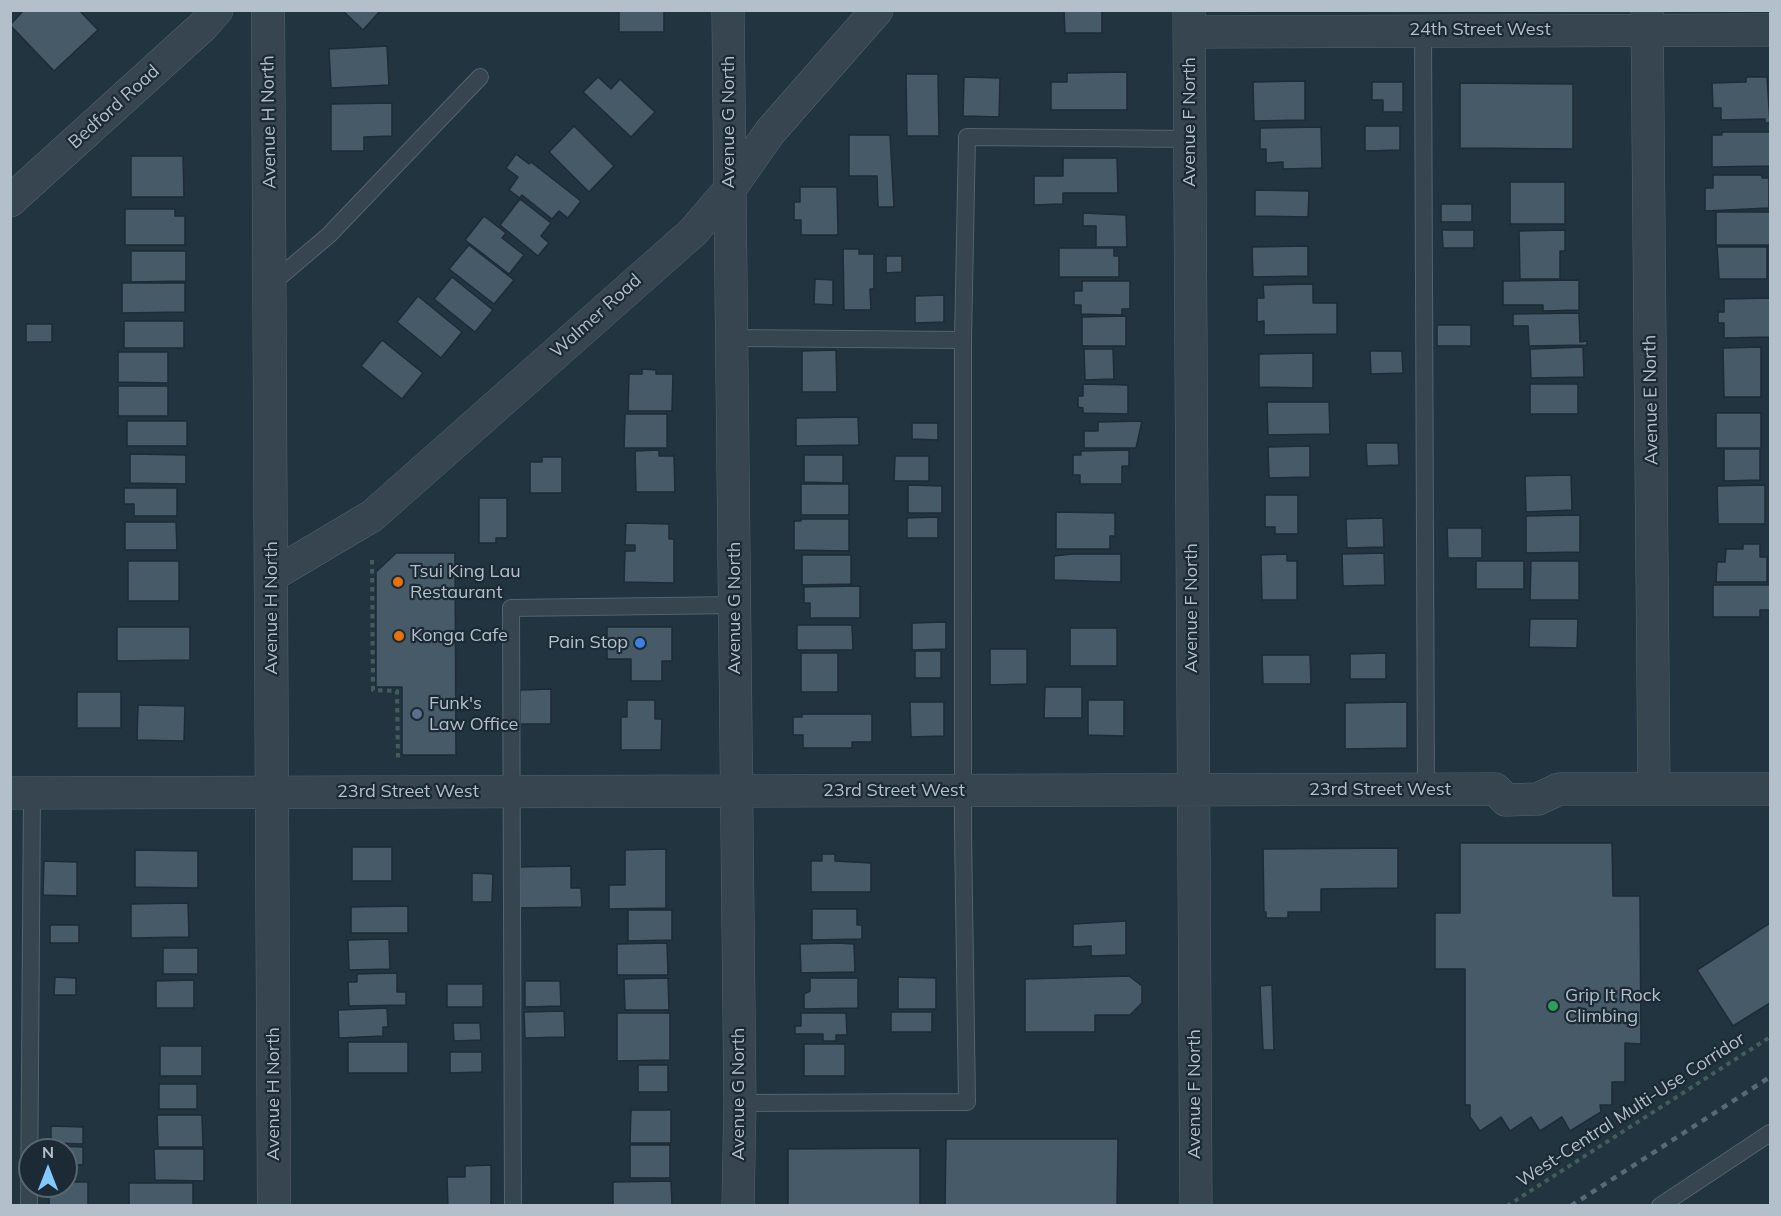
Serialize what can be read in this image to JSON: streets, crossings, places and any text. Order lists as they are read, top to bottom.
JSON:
{
  "streets": {
    "street": [
      "24th Street West",
      "Bedford Road",
      "Avenue H North",
      "Avenue G North",
      "Avenue F North",
      "Walmer Road",
      "Avenue E North",
      "23rd Street West"
    ],
    "path": ["West-Central Multi-Use Corridor"]
  },
  "crossings": [
    ["24th Street West", "Avenue F North"],
    ["24th Street West", "Avenue E North"],
    ["Avenue H North", "Walmer Road"],
    ["Avenue H North", "23rd Street West"],
    ["Avenue G North", "Walmer Road"],
    ["Avenue G North", "23rd Street West"],
    ["Avenue F North", "23rd Street West"],
    ["Avenue E North", "23rd Street West"]
  ],
  "places": [
    "Tsui King Lau Restaurant",
    "Konga Cafe",
    "Pain Stop",
    "Funk's Law Office",
    "Grip It Rock Climbing"
  ],
  "north": "top"
}
